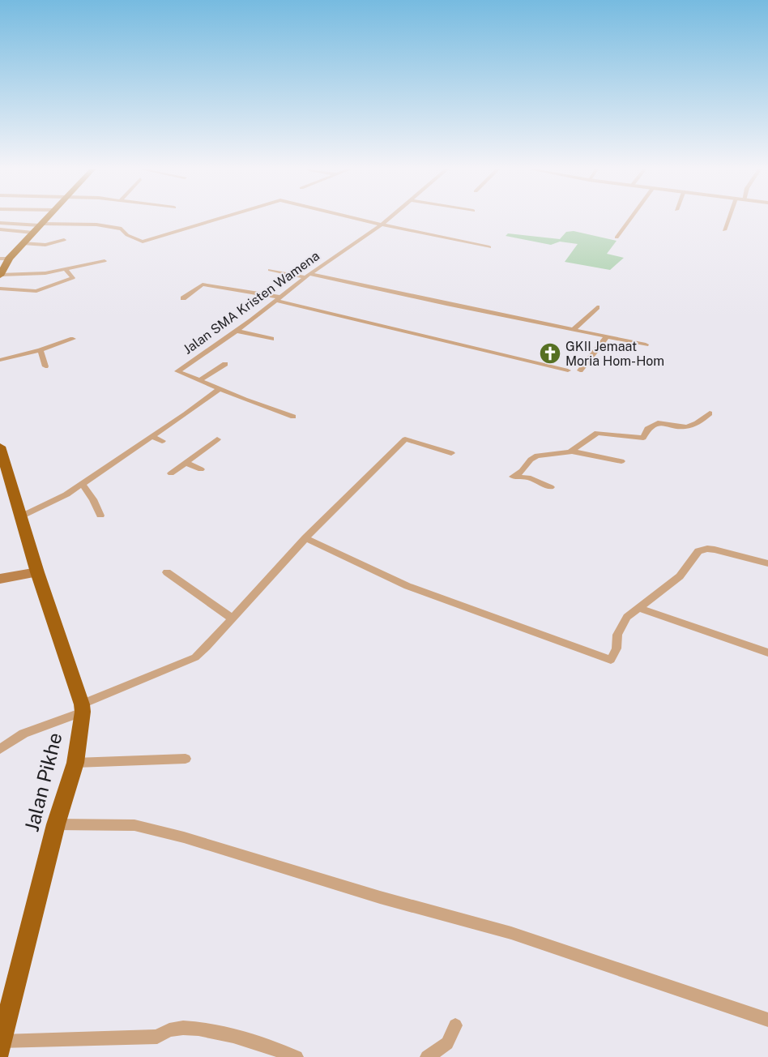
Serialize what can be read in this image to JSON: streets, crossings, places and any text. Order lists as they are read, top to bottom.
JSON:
{
  "streets": {
    "highway": ["Jalan Pikhe"],
    "street": ["Jalan SMA Kristen Wamena"]
  },
  "places": {
    "church": ["GKII Jemaat Moria Hom-Hom"]
  }
}
